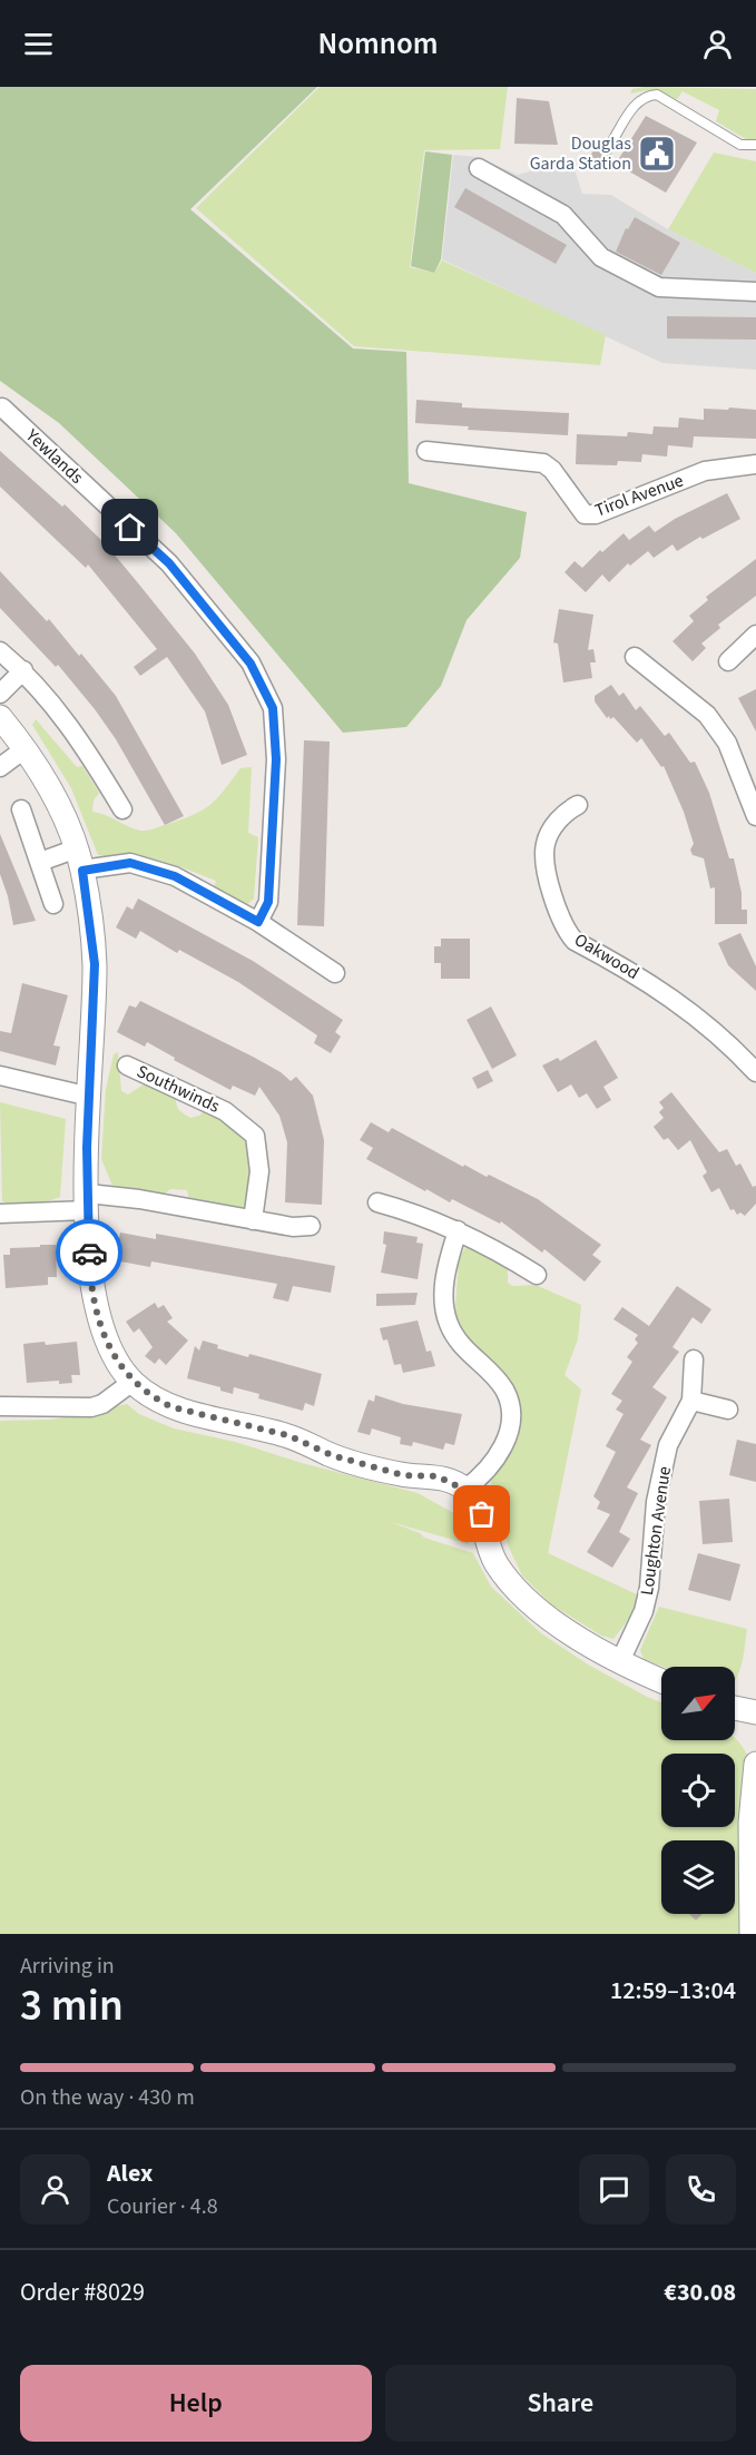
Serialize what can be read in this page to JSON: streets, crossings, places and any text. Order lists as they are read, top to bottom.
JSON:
{
  "streets": {
    "street": [
      "Yewlands",
      "Tirol Avenue",
      "Oakwood",
      "Southwinds",
      "Loughton Avenue"
    ]
  },
  "places": {
    "public building": ["Douglas Garda Station"]
  },
  "north": "top right",
  "page": {
    "header": "Nomnom",
    "heading": ["3 min", "Arriving in", "12:59–13:04"],
    "panel": [
      "Alex",
      "Courier · 4.8",
      "Order #8029",
      "€30.08"
    ],
    "bar": "On the way · 430 m",
    "buttons": ["Help", "Share"]
  }
}
